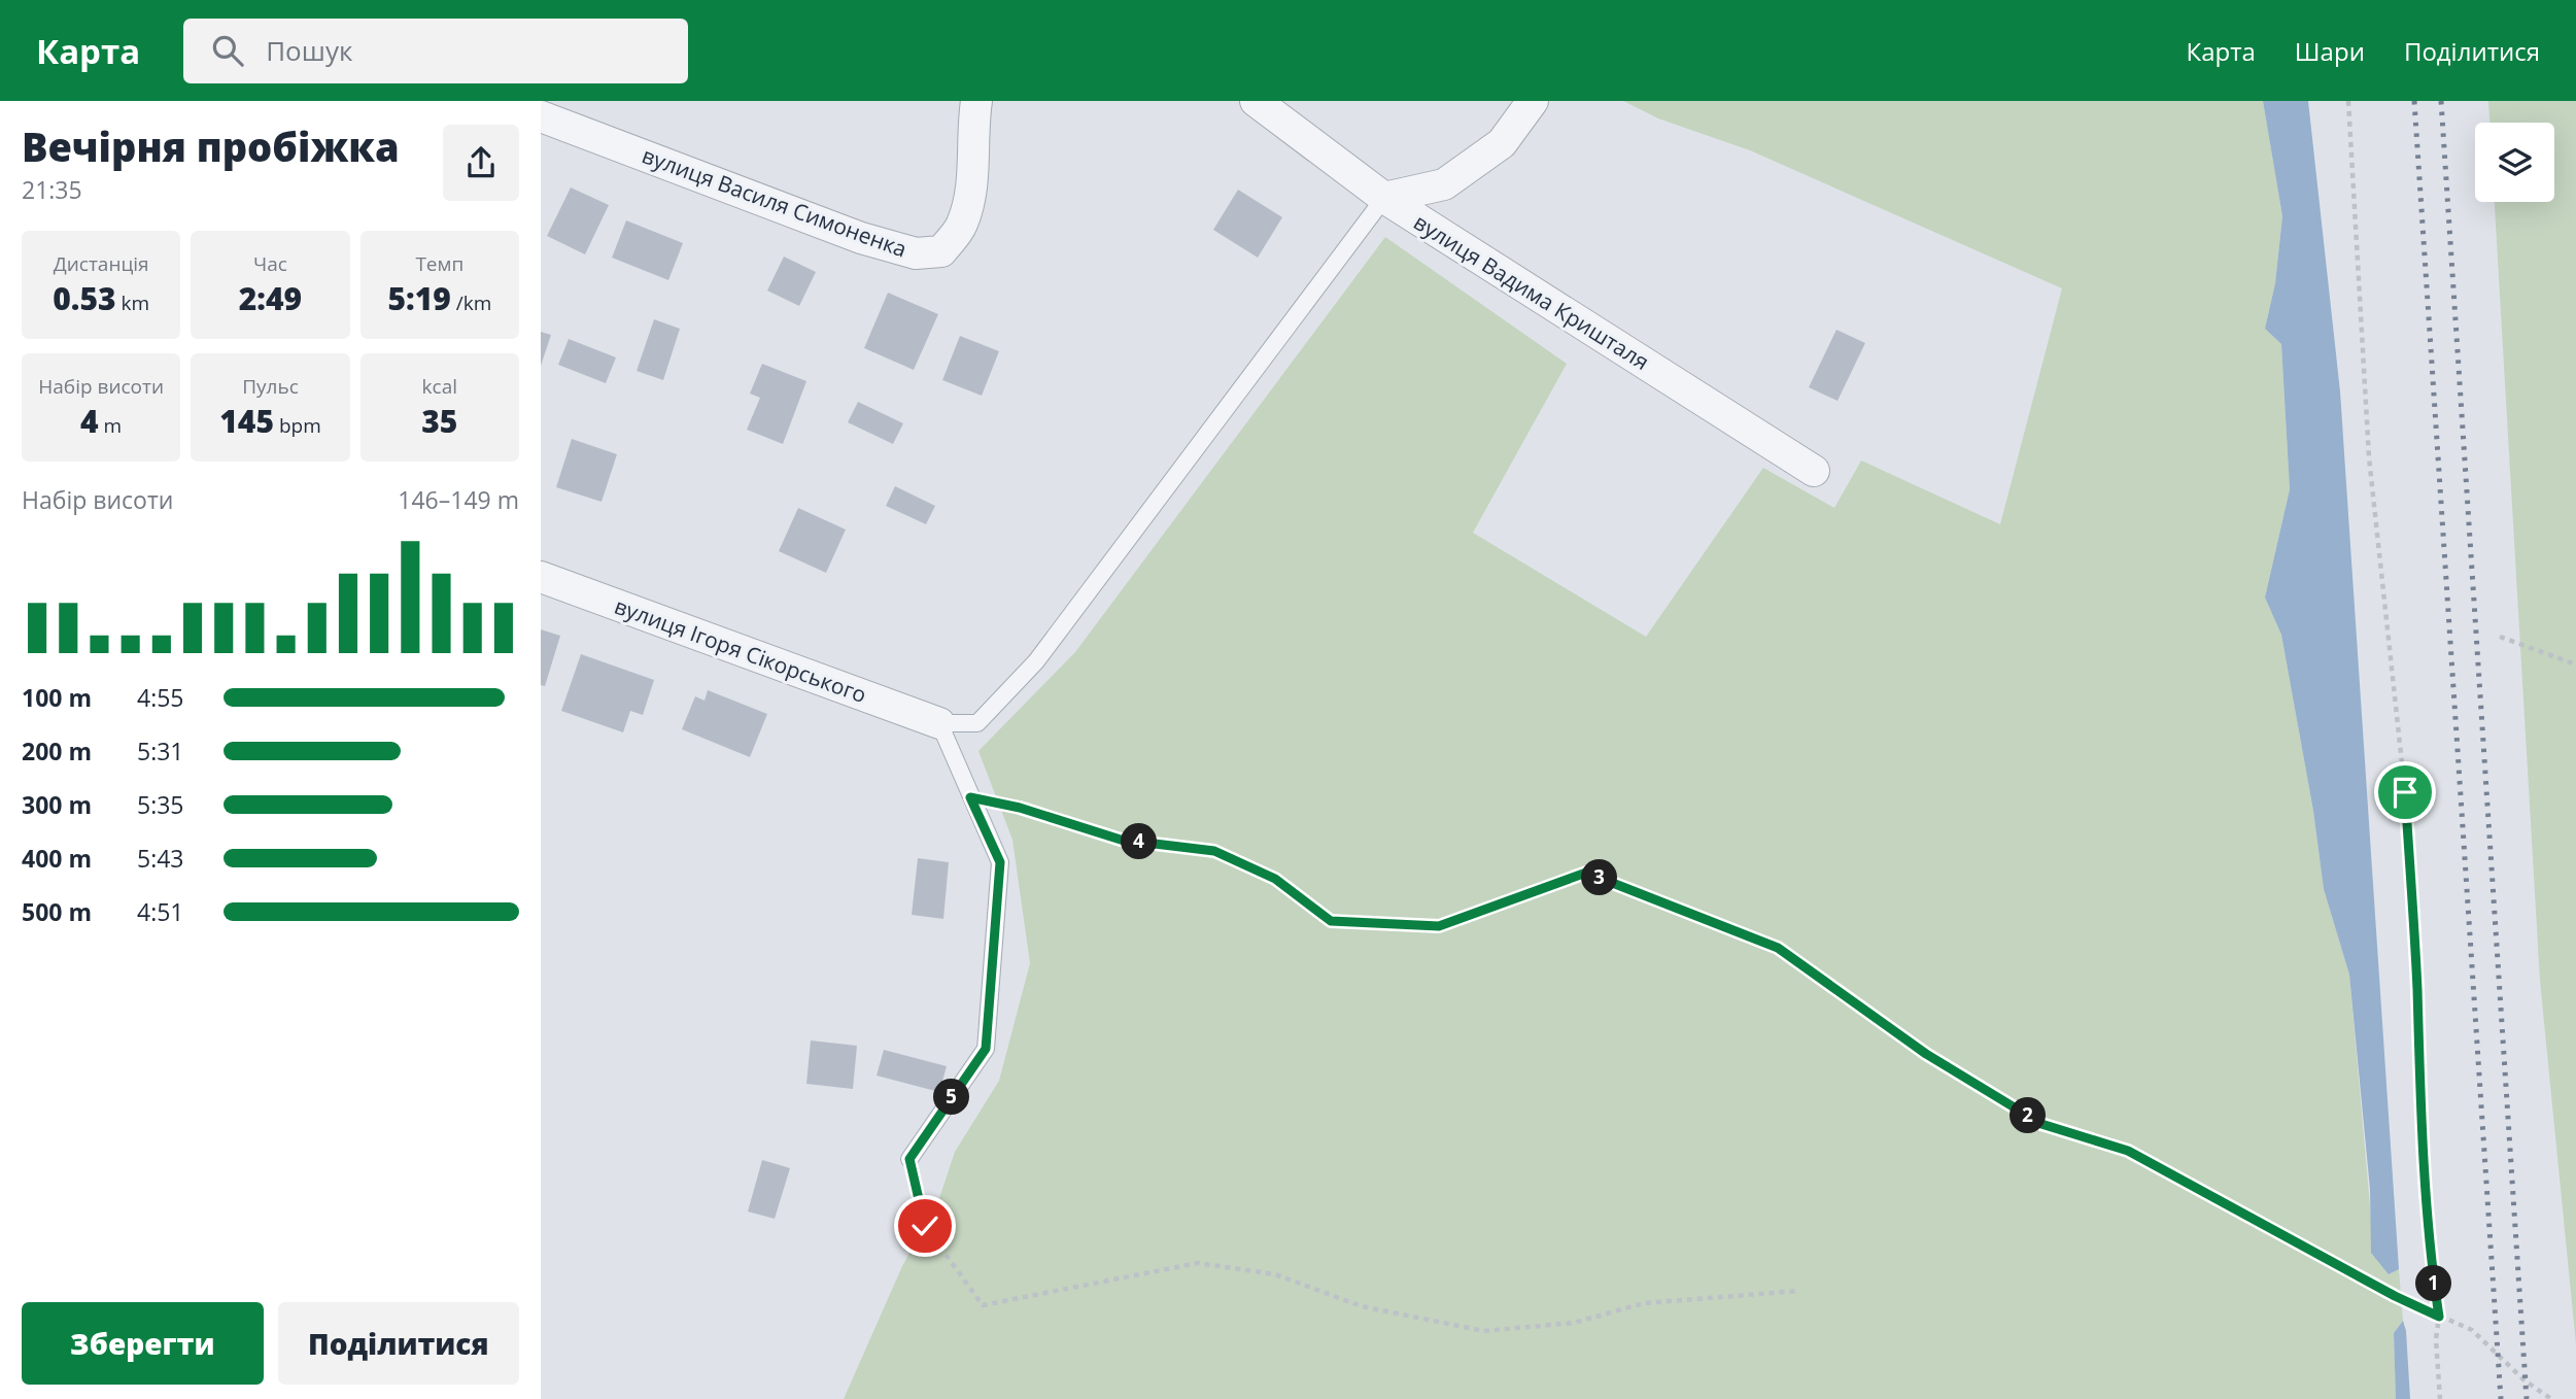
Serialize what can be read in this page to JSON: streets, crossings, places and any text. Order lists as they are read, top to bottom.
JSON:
{
  "streets": {
    "street": ["вулиця Василя Симоненка", "вулиця Вадима Кришталя", "вулиця Ігоря Сікорського"]
  },
  "page": {
    "header": "Карта",
    "search": "Пошук",
    "nav": ["Карта", "Шари", "Поділитися"],
    "heading": ["Вечірня пробіжка", "21:35"],
    "stats": [
      ["Дистанція", "0.53 km"],
      ["Час", "2:49"],
      ["Темп", "5:19 /km"],
      ["Набір висоти", "4 m"],
      ["Пульс", "145 bpm"],
      ["kcal", "35"]
    ],
    "chart": ["Набір висоти", "146–149 m"],
    "list": [
      {
        "name": "100 m",
        "note": "4:55"
      },
      {
        "name": "200 m",
        "note": "5:31"
      },
      {
        "name": "300 m",
        "note": "5:35"
      },
      {
        "name": "400 m",
        "note": "5:43"
      },
      {
        "name": "500 m",
        "note": "4:51"
      }
    ],
    "pins": [
      "4",
      "3",
      "5",
      "2",
      "1"
    ],
    "buttons": ["Зберегти", "Поділитися"]
  }
}
